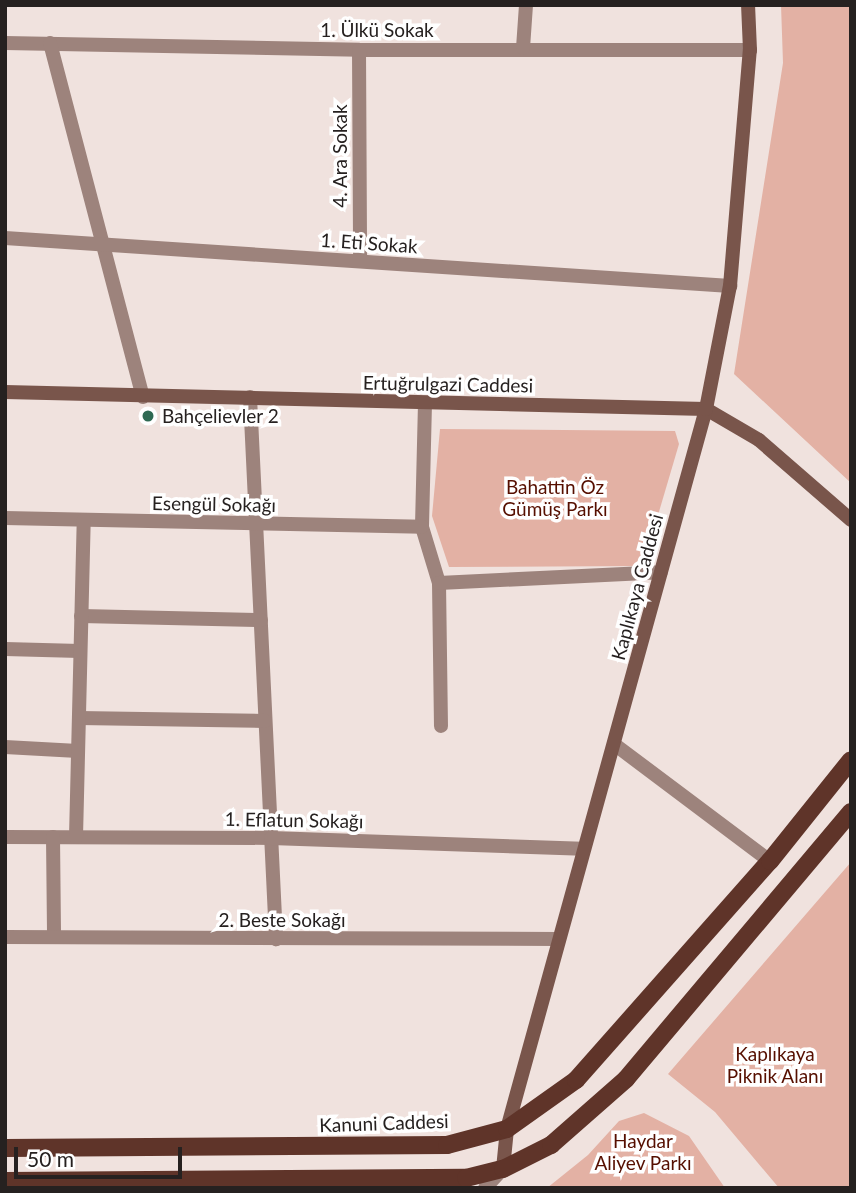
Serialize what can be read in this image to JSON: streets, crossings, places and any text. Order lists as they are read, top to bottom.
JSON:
{
  "streets": {
    "main road": ["Ertuğrulgazi Caddesi", "Kaplıkaya Caddesi", "Kanuni Caddesi"],
    "street": [
      "1. Ülkü Sokak",
      "4. Ara Sokak",
      "1. Eti Sokak",
      "Esengül Sokağı",
      "1. Eflatun Sokağı",
      "2. Beste Sokağı"
    ]
  },
  "crossings": [
    ["1. Ülkü Sokak", "4. Ara Sokak"],
    ["1. Ülkü Sokak", "Kaplıkaya Caddesi"],
    ["4. Ara Sokak", "1. Eti Sokak"],
    ["1. Eti Sokak", "Kaplıkaya Caddesi"],
    ["Ertuğrulgazi Caddesi", "Kaplıkaya Caddesi"],
    ["Kaplıkaya Caddesi", "1. Eflatun Sokağı"],
    ["Kaplıkaya Caddesi", "2. Beste Sokağı"],
    ["Kaplıkaya Caddesi", "Kanuni Caddesi"]
  ],
  "parks": ["Bahattin Öz Gümüş Parkı", "Kaplıkaya Piknik Alanı", "Haydar Aliyev Parkı"],
  "places": ["Bahçelievler 2"],
  "scale_bar": "50 m"
}
